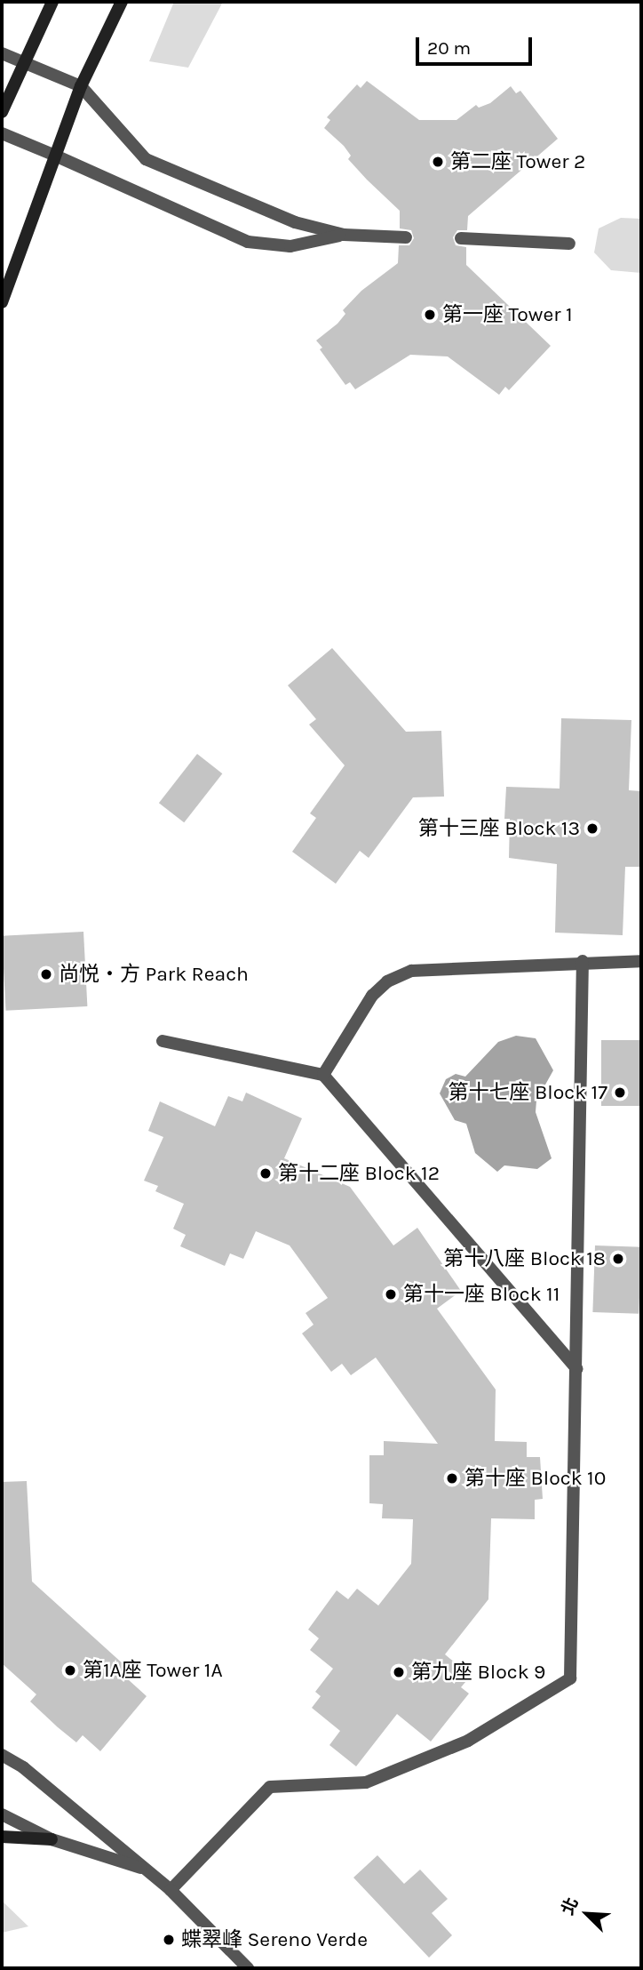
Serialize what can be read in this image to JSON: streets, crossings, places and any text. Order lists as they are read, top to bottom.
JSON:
{
  "places": [
    "第二座 Tower 2",
    "第一座 Tower 1",
    "第十三座 Block 13",
    "尚悦‧方 Park Reach",
    "第十七座 Block 17",
    "第十二座 Block 12",
    "第十八座 Block 18",
    "第十一座 Block 11",
    "第十座 Block 10",
    "第1A座 Tower 1A",
    "第九座 Block 9",
    "蝶翠峰 Sereno Verde"
  ],
  "scale_bar": "20 m",
  "north": "top left"
}
